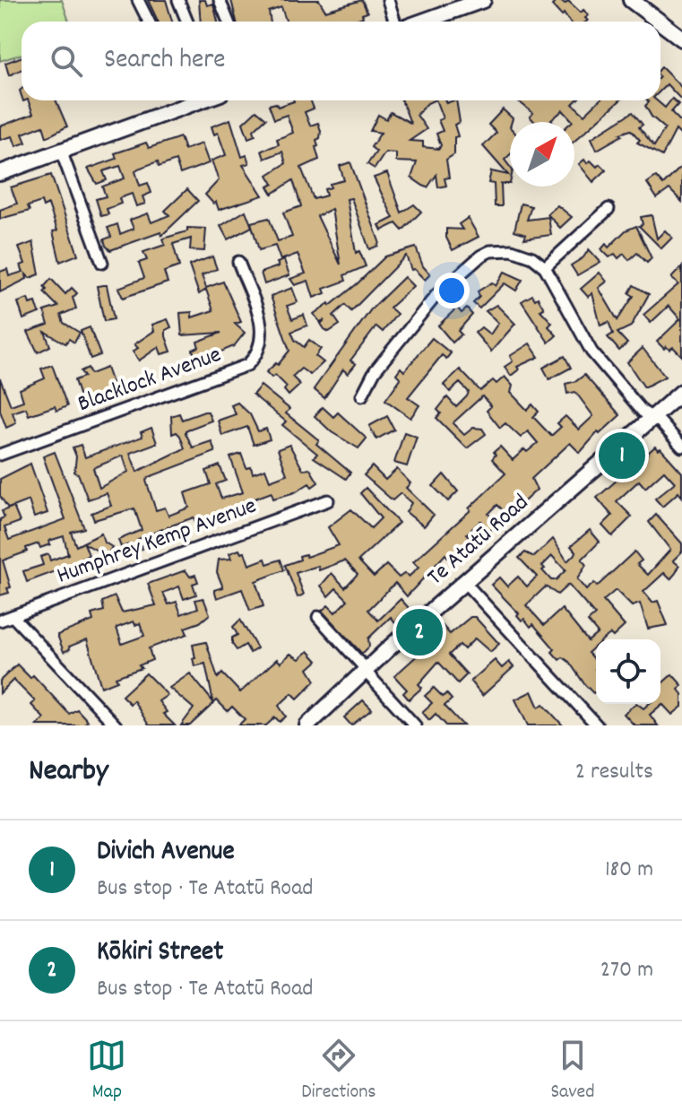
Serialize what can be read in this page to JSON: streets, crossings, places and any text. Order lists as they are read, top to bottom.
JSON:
{
  "streets": {
    "main road": ["Te Atatū Road"],
    "street": ["Blacklock Avenue", "Humphrey Kemp Avenue"]
  },
  "north": "top right",
  "page": {
    "search": "Search here",
    "pins": ["1", "2"],
    "heading": ["Nearby", "2 results"],
    "list": [
      {
        "mark": "1",
        "name": "Divich Avenue",
        "note": "Bus stop · Te Atatū Road",
        "value": "180 m"
      },
      {
        "mark": "2",
        "name": "Kōkiri Street",
        "note": "Bus stop · Te Atatū Road",
        "value": "270 m"
      }
    ],
    "nav": ["Map", "Directions", "Saved"]
  }
}
